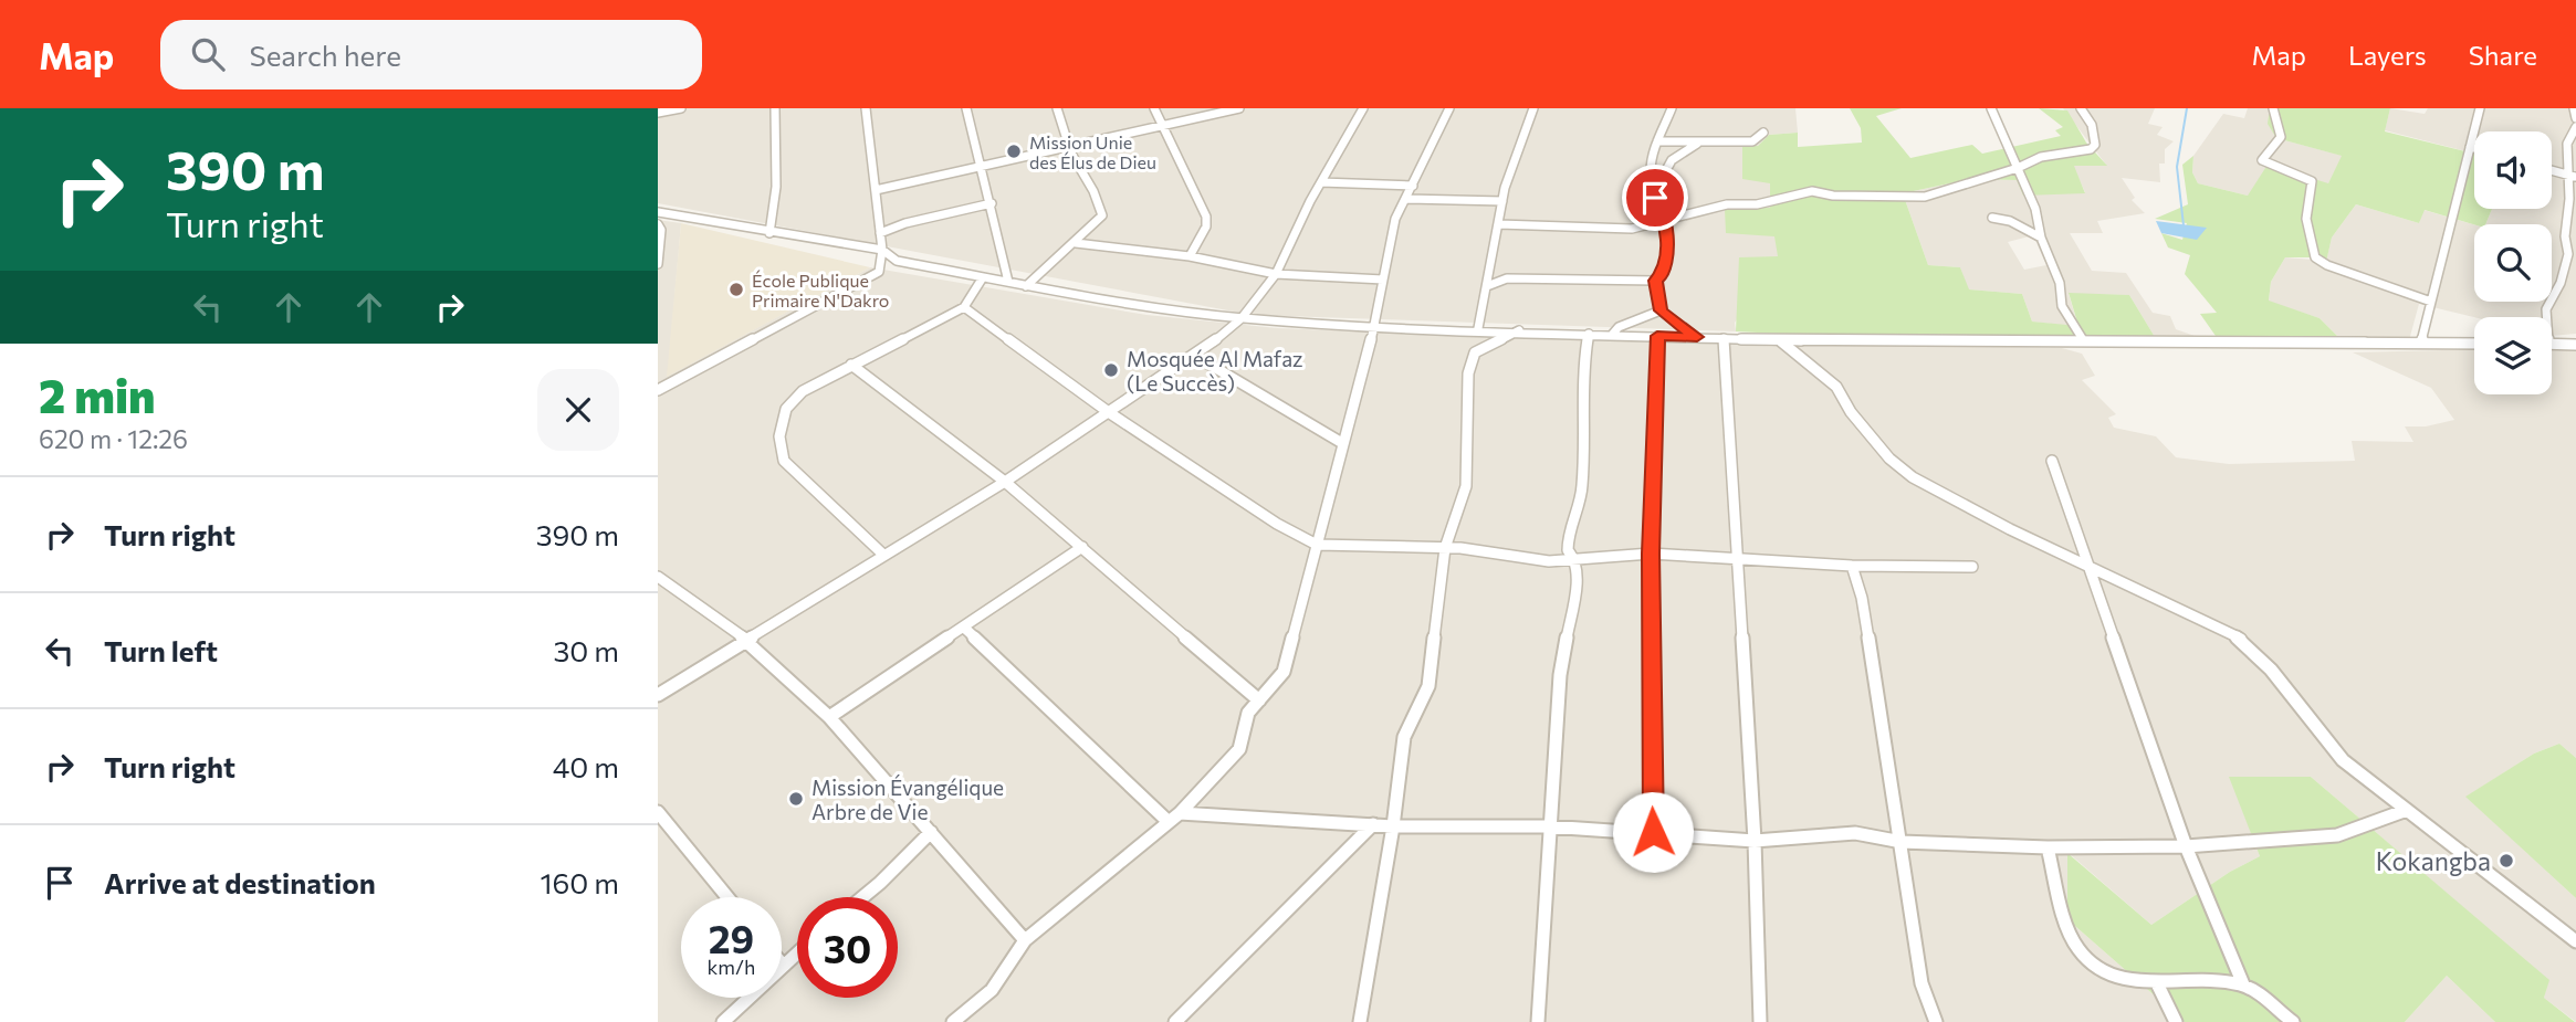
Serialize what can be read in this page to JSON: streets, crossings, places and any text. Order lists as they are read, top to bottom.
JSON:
{
  "places": [
    "Mission Unie des Élus de Dieu",
    "École Publique Primaire N'Dakro",
    "Mosquée Al Mafaz (Le Succès)",
    "Mission Évangélique Arbre de Vie",
    "Kokangba"
  ],
  "page": {
    "header": "Map",
    "search": "Search here",
    "nav": ["Map", "Layers", "Share"],
    "turn": ["390 m", "Turn right"],
    "heading": ["2 min", "620 m · 12:26"],
    "list": [
      {
        "name": "Turn right",
        "value": "390 m"
      },
      {
        "name": "Turn left",
        "value": "30 m"
      },
      {
        "name": "Turn right",
        "value": "40 m"
      },
      {
        "name": "Arrive at destination",
        "value": "160 m"
      }
    ],
    "speed": "29 km/h",
    "limit": "30"
  }
}
